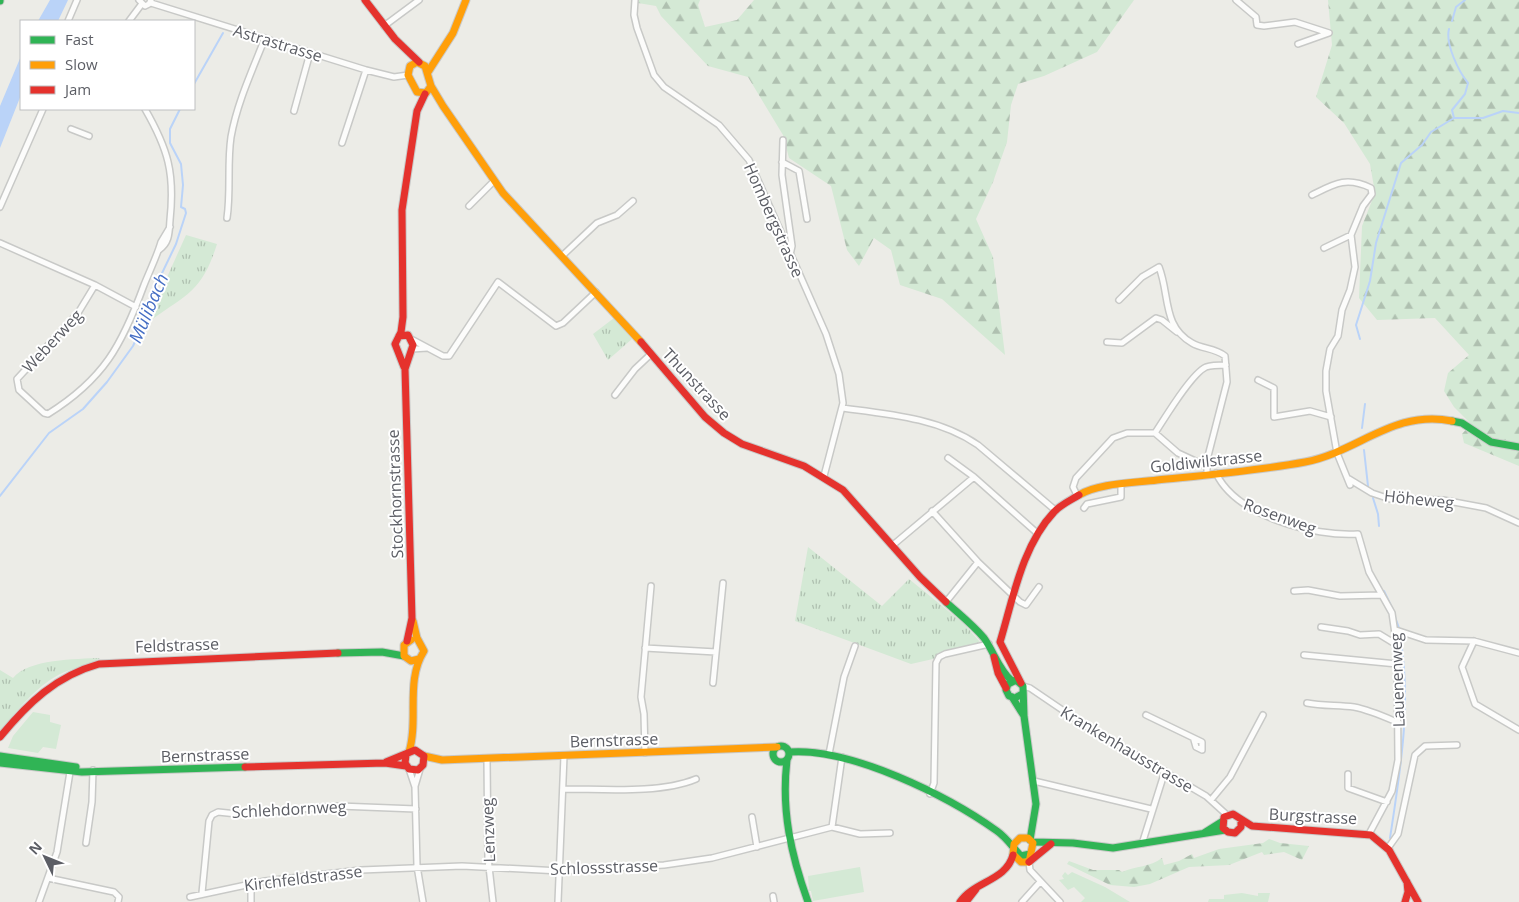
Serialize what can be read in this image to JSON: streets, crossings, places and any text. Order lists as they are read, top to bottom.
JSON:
{
  "streets": {
    "main road": [
      "Thunstrasse",
      "Goldiwilstrasse",
      "Stockhornstrasse",
      "Feldstrasse",
      "Bernstrasse",
      "Burgstrasse"
    ],
    "street": [
      "Astrastrasse",
      "Hombergstrasse",
      "Weberweg",
      "Höheweg",
      "Rosenweg",
      "Lauenenweg",
      "Krankenhausstrasse",
      "Schlehdornweg",
      "Lenzweg",
      "Schlossstrasse",
      "Kirchfeldstrasse"
    ]
  },
  "crossings": [
    ["Hombergstrasse", "Thunstrasse"],
    ["Thunstrasse", "Goldiwilstrasse"],
    ["Goldiwilstrasse", "Höheweg"],
    ["Goldiwilstrasse", "Rosenweg"],
    ["Goldiwilstrasse", "Krankenhausstrasse"],
    ["Stockhornstrasse", "Feldstrasse"],
    ["Rosenweg", "Lauenenweg"],
    ["Lauenenweg", "Burgstrasse"],
    ["Bernstrasse", "Lenzweg"],
    ["Krankenhausstrasse", "Burgstrasse"],
    ["Schlehdornweg", "Kirchfeldstrasse"],
    ["Lenzweg", "Schlossstrasse"],
    ["Schlossstrasse", "Kirchfeldstrasse"]
  ],
  "water": ["Mülibach"],
  "legend": ["Fast", "Slow", "Jam"],
  "north": "top left"
}
